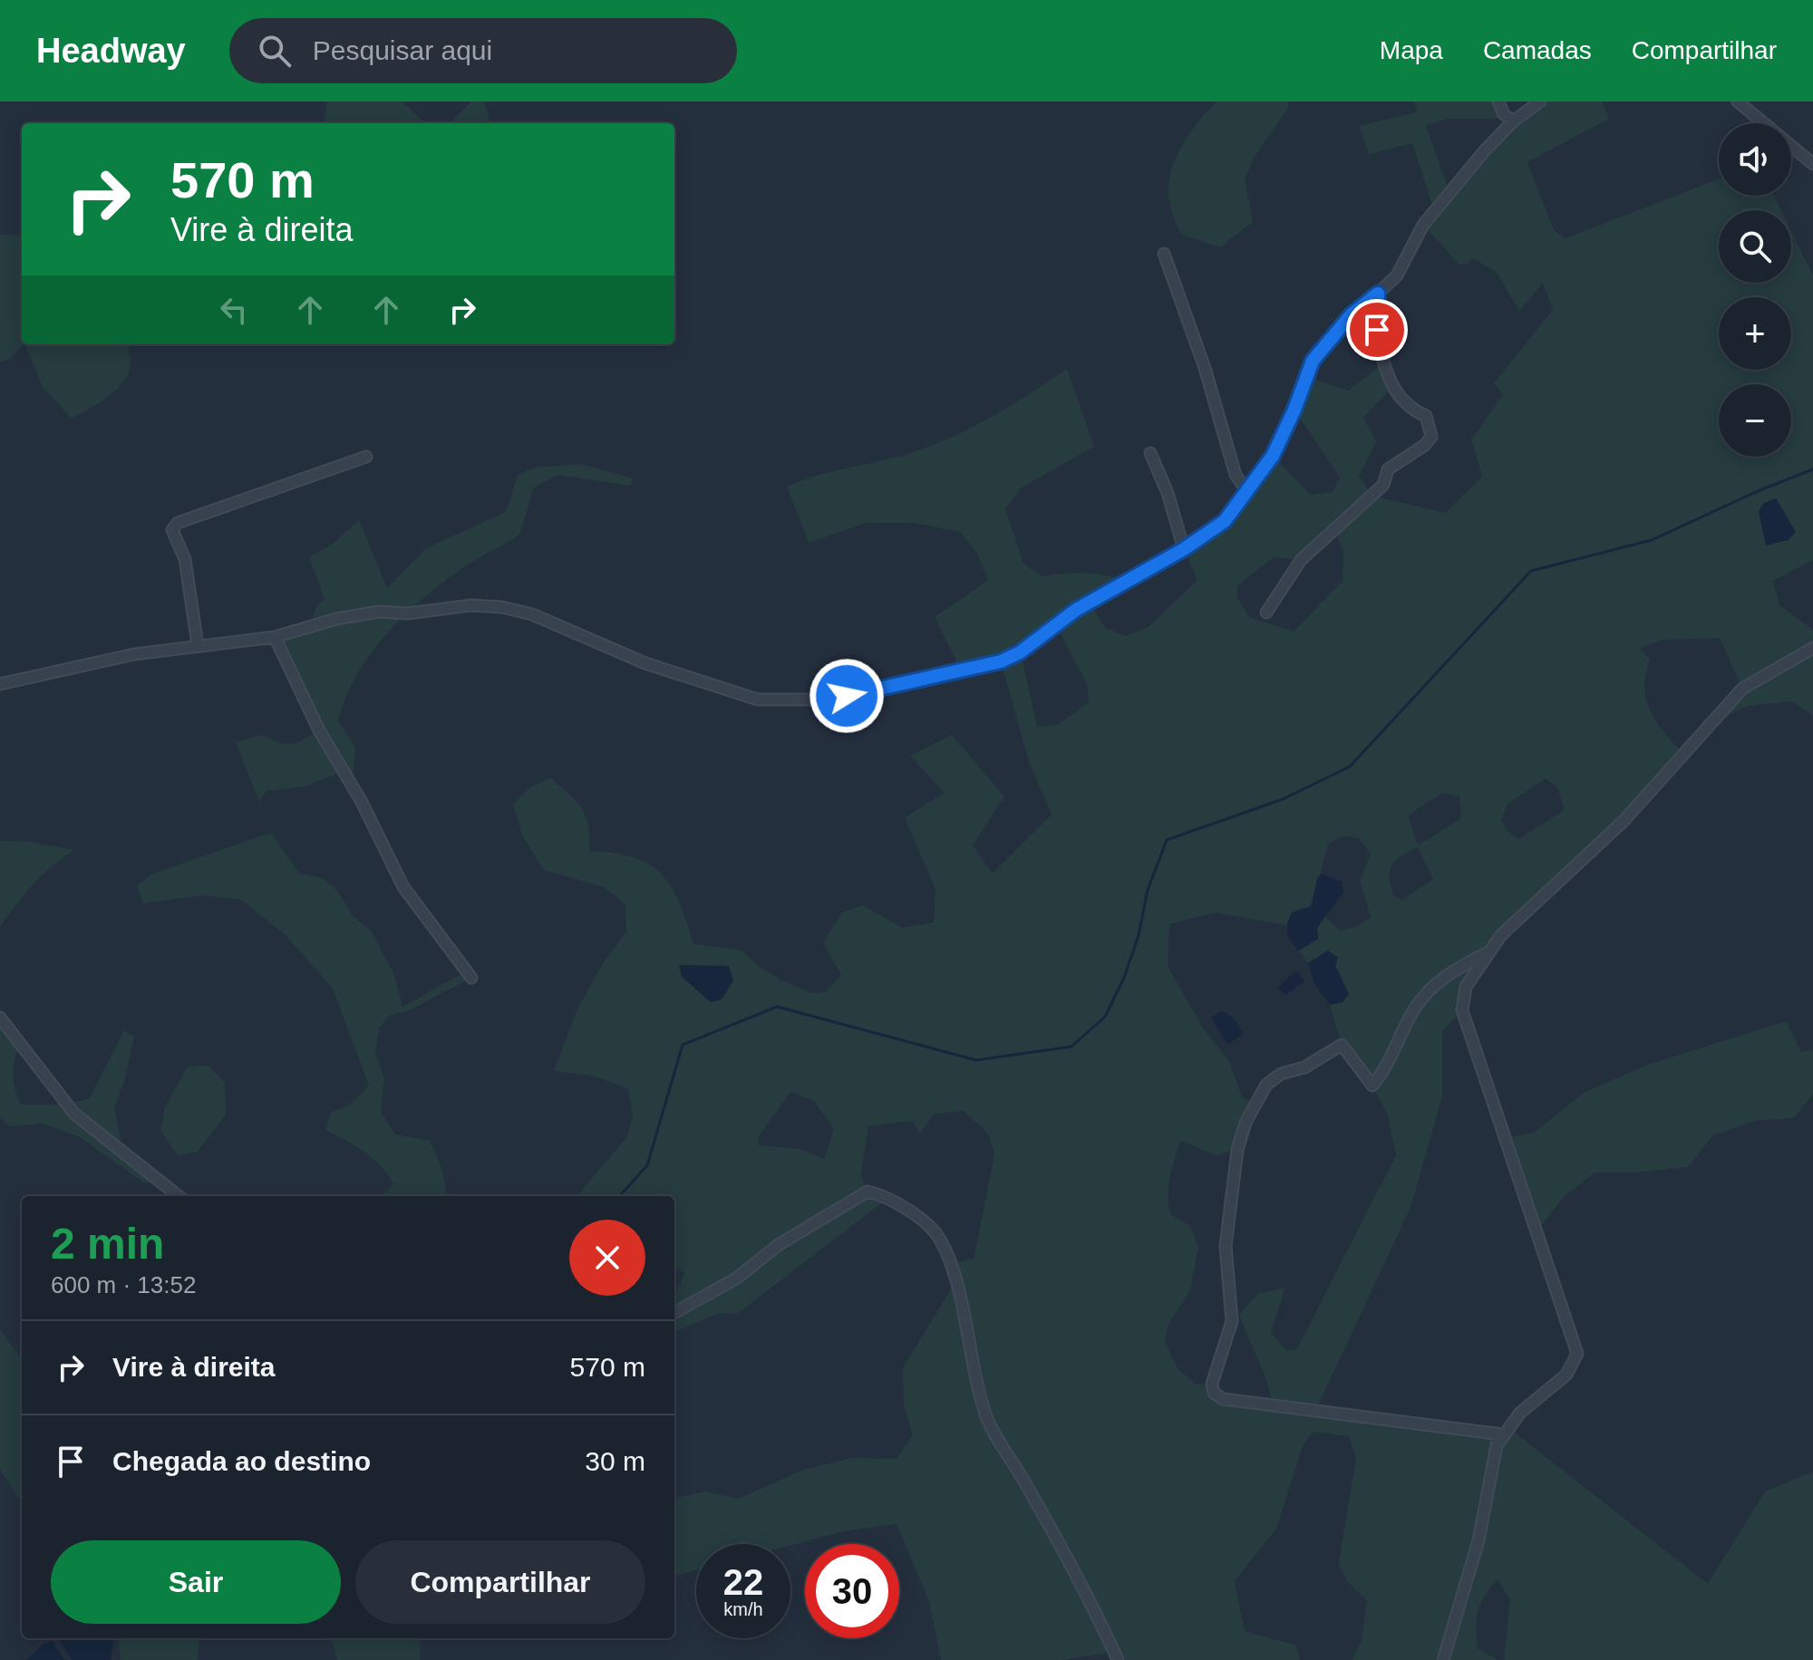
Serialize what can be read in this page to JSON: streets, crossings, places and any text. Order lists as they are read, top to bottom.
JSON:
{
  "page": {
    "header": "Headway",
    "search": "Pesquisar aqui",
    "nav": ["Mapa", "Camadas", "Compartilhar"],
    "map_buttons": ["+", "−"],
    "turn": ["570 m", "Vire à direita"],
    "heading": ["2 min", "600 m · 13:52"],
    "list": [
      {
        "name": "Vire à direita",
        "value": "570 m"
      },
      {
        "name": "Chegada ao destino",
        "value": "30 m"
      }
    ],
    "buttons": ["Sair", "Compartilhar"],
    "speed": "22 km/h",
    "limit": "30"
  }
}
